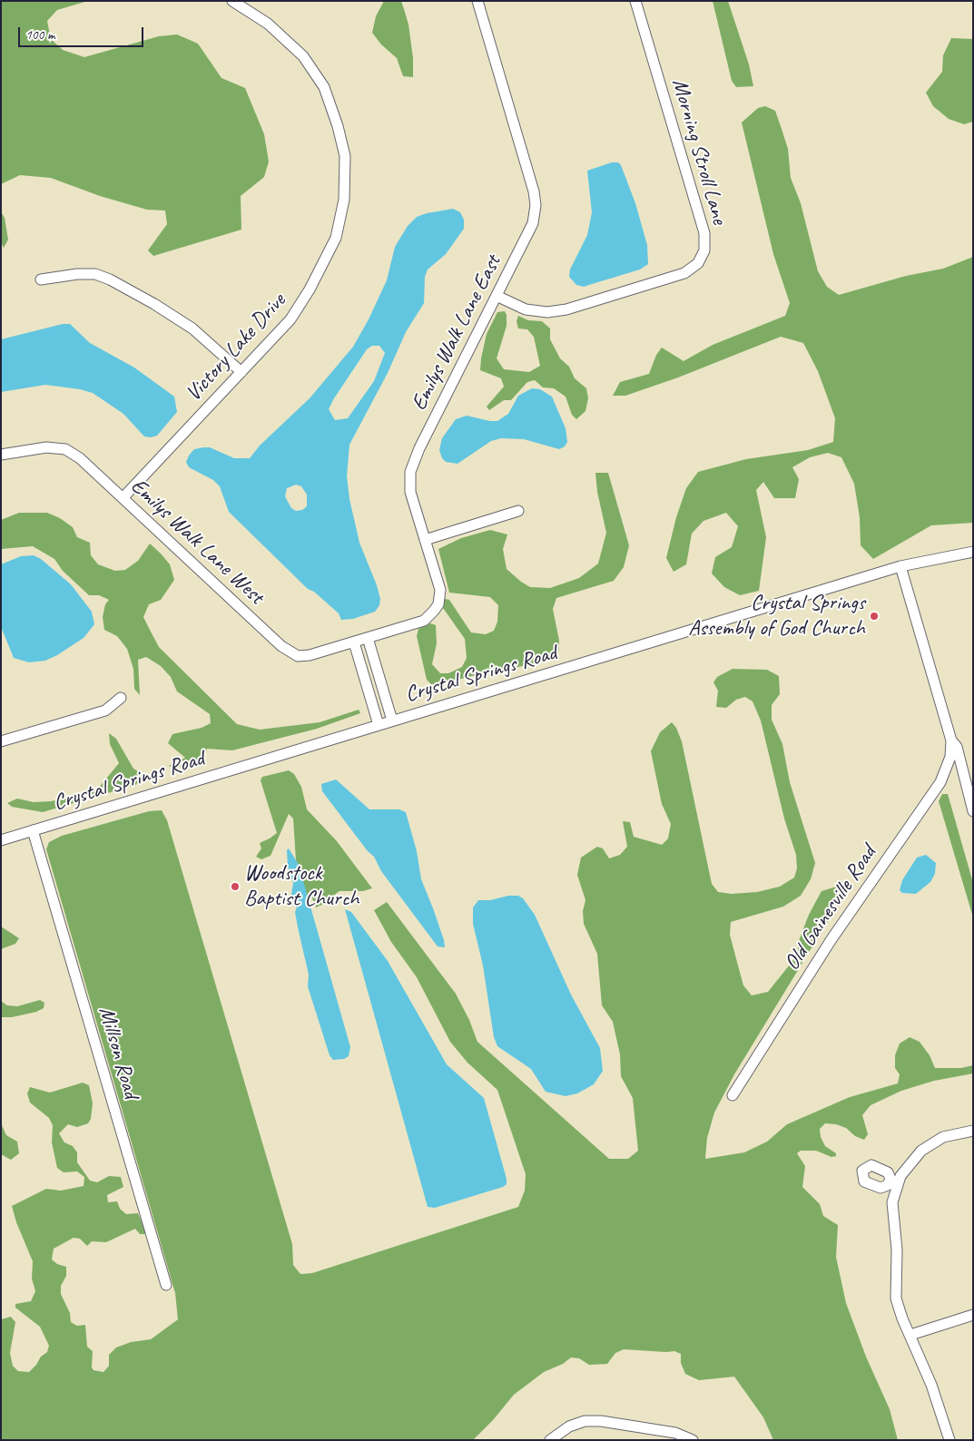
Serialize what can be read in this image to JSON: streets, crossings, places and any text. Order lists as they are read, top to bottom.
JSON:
{
  "streets": {
    "street": [
      "Morning Stroll Lane",
      "Emilys Walk Lane East",
      "Victory Lake Drive",
      "Emilys Walk Lane West",
      "Crystal Springs Road",
      "Old Gainesville Road",
      "Millson Road"
    ]
  },
  "crossings": [
    ["Morning Stroll Lane", "Emilys Walk Lane East"],
    ["Emilys Walk Lane East", "Emilys Walk Lane West"],
    ["Victory Lake Drive", "Emilys Walk Lane West"],
    ["Crystal Springs Road", "Millson Road"]
  ],
  "places": ["Crystal Springs Assembly of God Church", "Woodstock Baptist Church"],
  "scale_bar": "100 m"
}
